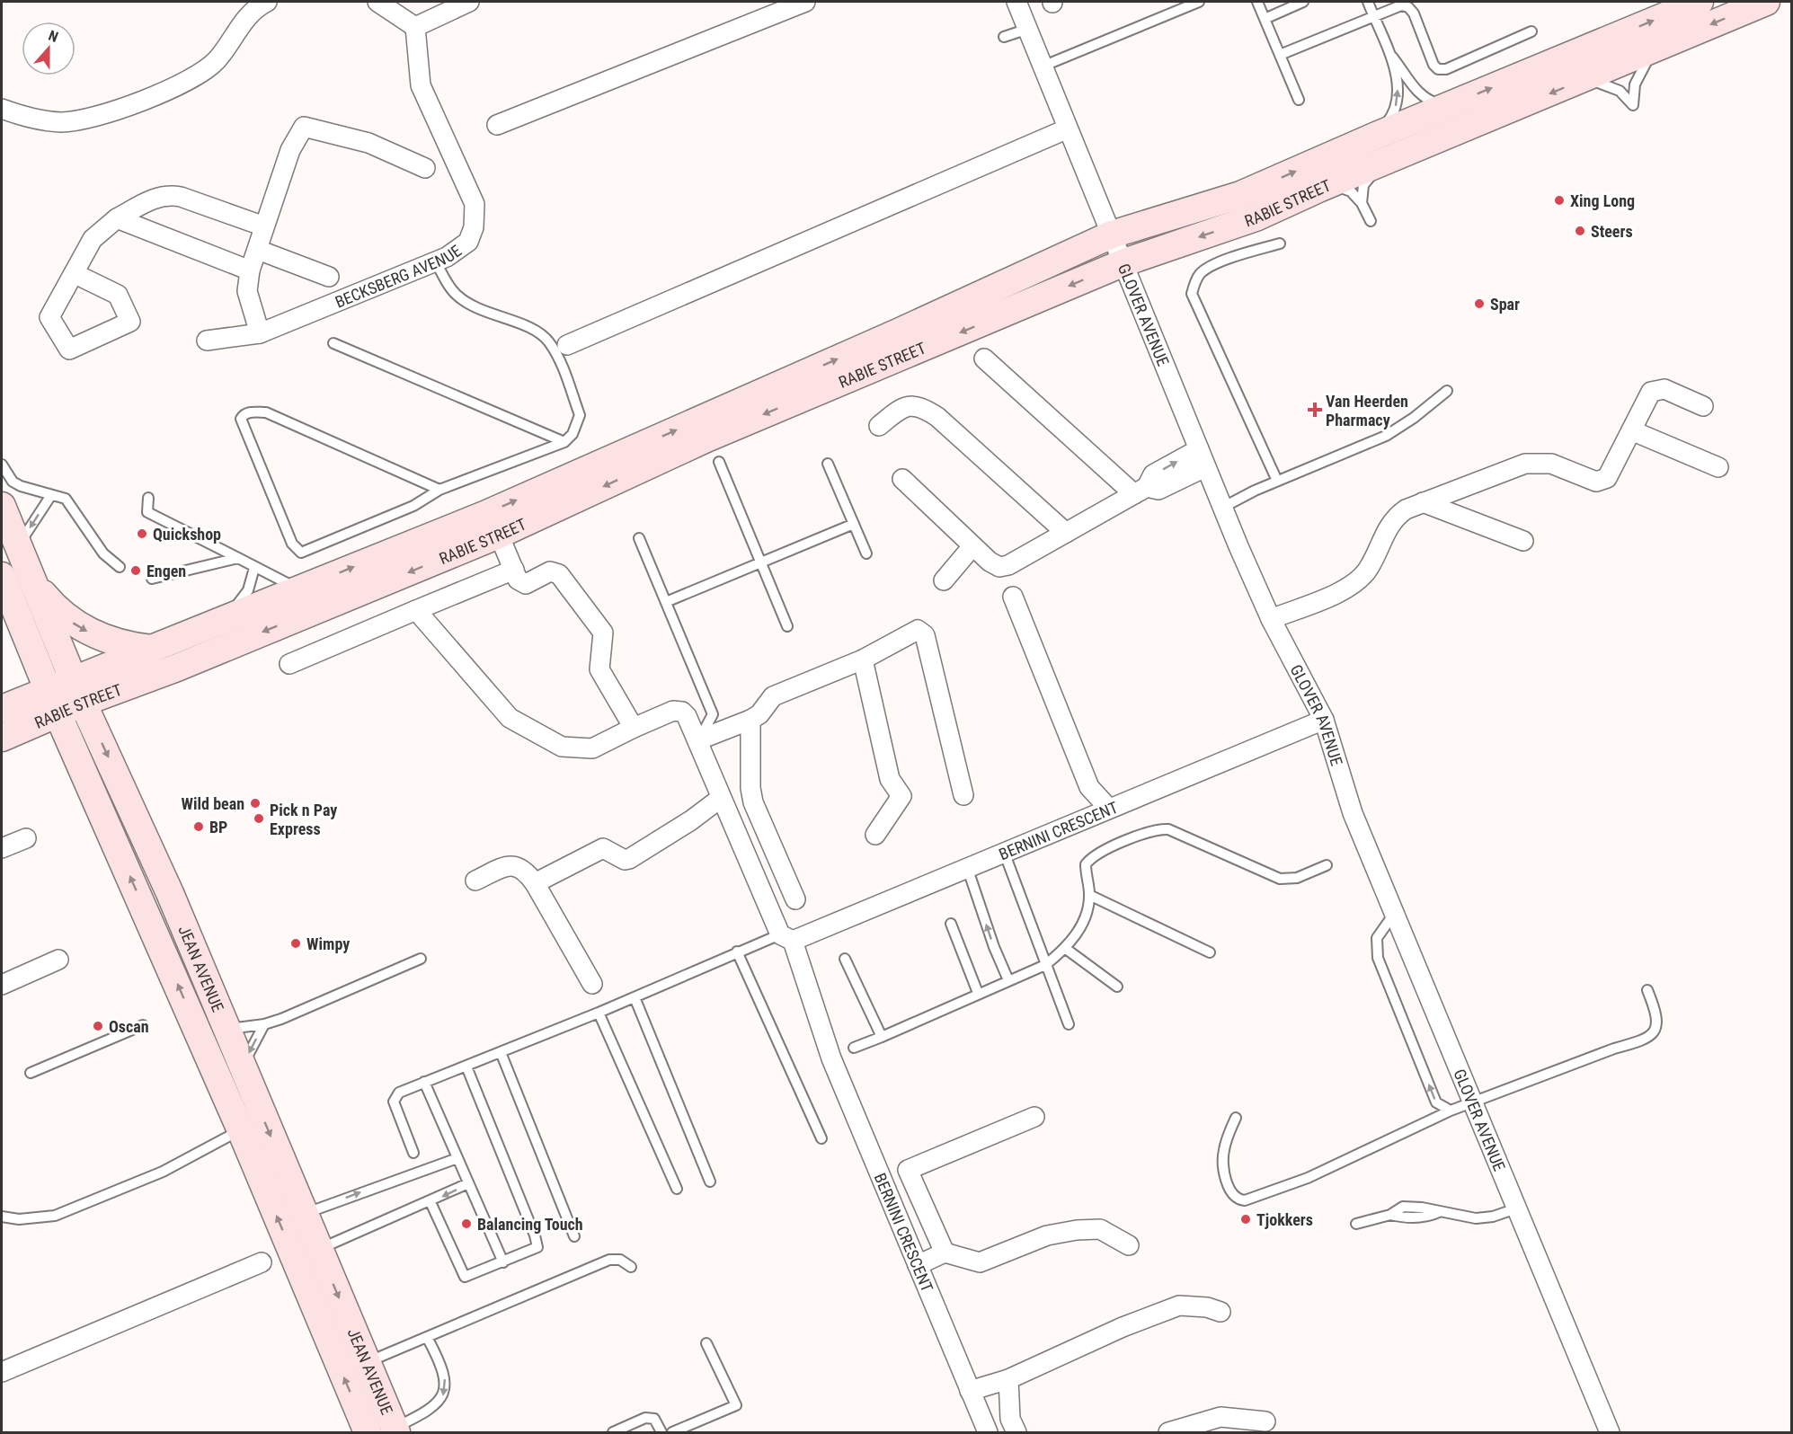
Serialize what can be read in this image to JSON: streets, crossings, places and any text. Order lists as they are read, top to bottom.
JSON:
{
  "streets": {
    "main road": ["RABIE STREET", "JEAN AVENUE"],
    "street": ["BECKSBERG AVENUE", "GLOVER AVENUE", "BERNINI CRESCENT"]
  },
  "crossings": [
    ["RABIE STREET", "GLOVER AVENUE"],
    ["RABIE STREET", "JEAN AVENUE"],
    ["GLOVER AVENUE", "BERNINI CRESCENT"]
  ],
  "places": {
    "other": [
      "Xing Long",
      "Steers",
      "Spar",
      "Quickshop",
      "Engen",
      "Wild bean",
      "Pick n Pay Express",
      "BP",
      "Wimpy",
      "Oscan",
      "Tjokkers",
      "Balancing Touch"
    ],
    "health": ["Van Heerden Pharmacy"]
  },
  "north": "top"
}
